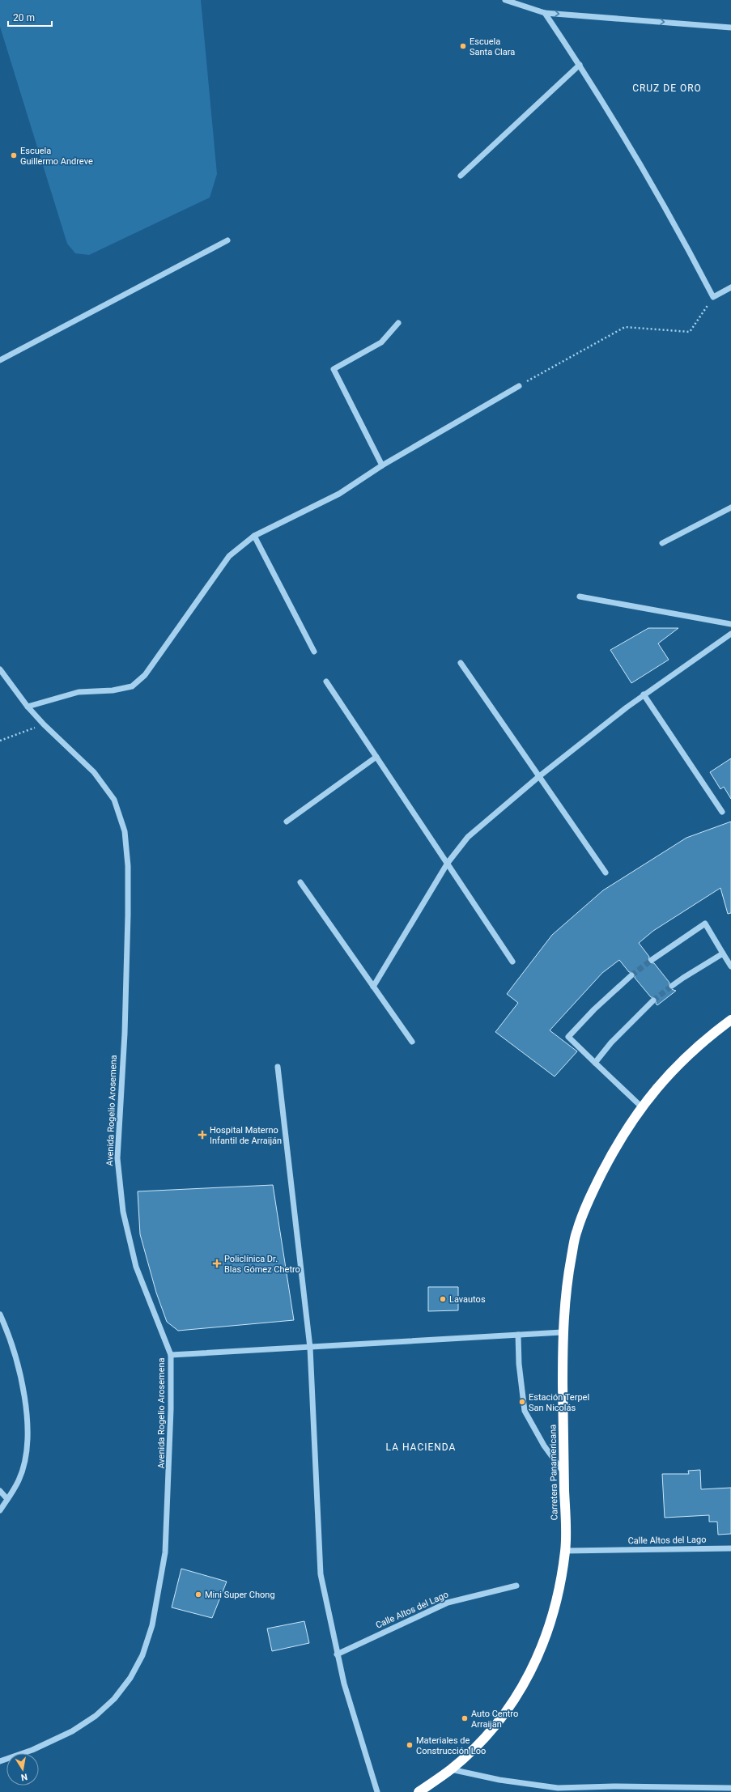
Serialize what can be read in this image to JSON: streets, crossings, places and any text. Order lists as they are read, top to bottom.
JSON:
{
  "streets": {
    "highway": ["Carretera Panamericana"],
    "street": ["Avenida Rogelio Arosemena", "Calle Altos del Lago"]
  },
  "crossings": [
    ["Carretera Panamericana", "Calle Altos del Lago"]
  ],
  "districts": ["CRUZ DE ORO", "LA HACIENDA"],
  "places": {
    "other": [
      "Escuela Santa Clara",
      "Escuela Guillermo Andreve",
      "Lavautos",
      "Estación Terpel San Nicolás",
      "Mini Super Chong",
      "Auto Centro Arraijan",
      "Materiales de Construcción Loo"
    ],
    "health": ["Hospital Materno Infantil de Arraiján", "Policlínica Dr. Blas Gómez Chetro"]
  },
  "scale_bar": "20 m",
  "north": "bottom"
}
